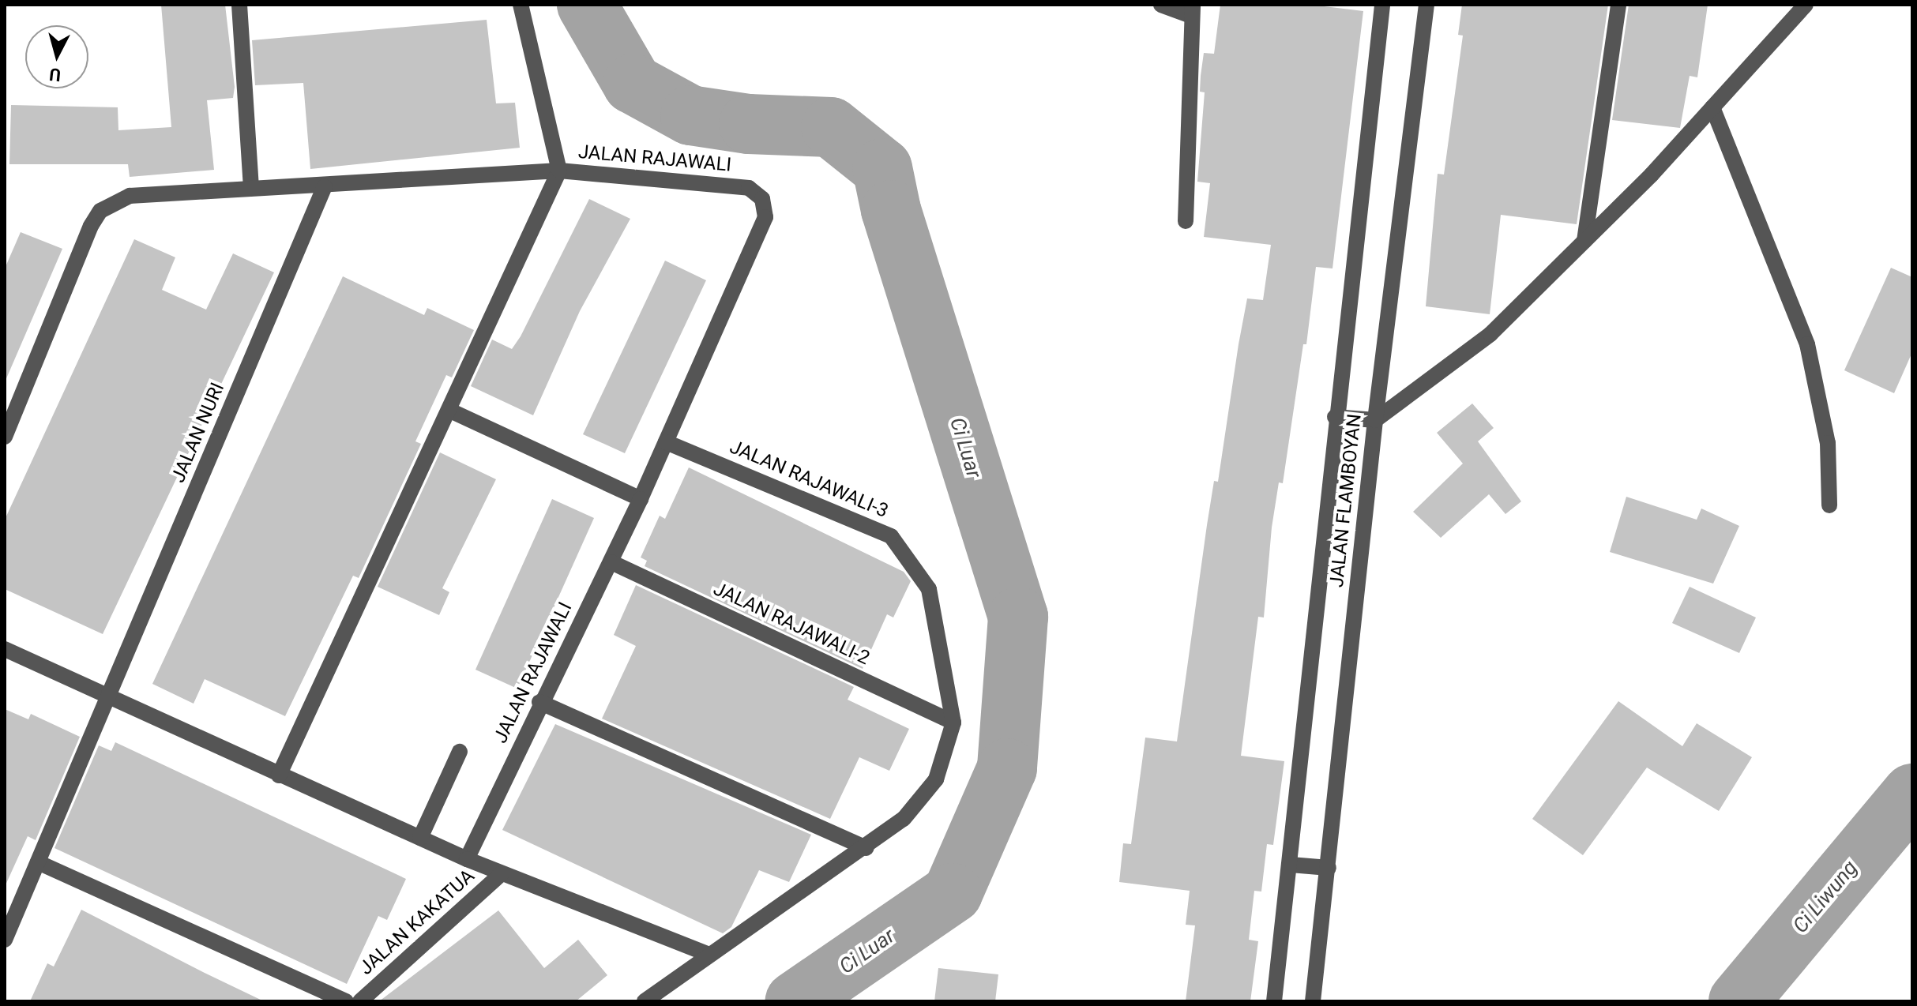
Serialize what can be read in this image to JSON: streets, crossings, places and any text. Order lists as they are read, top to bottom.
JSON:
{
  "streets": {
    "street": [
      "JALAN RAJAWALI",
      "JALAN NURI",
      "JALAN RAJAWALI-3",
      "JALAN FLAMBOYAN",
      "JALAN RAJAWALI-2",
      "JALAN KAKATUA"
    ]
  },
  "crossings": [
    ["JALAN RAJAWALI", "JALAN NURI"],
    ["JALAN RAJAWALI", "JALAN RAJAWALI-3"],
    ["JALAN RAJAWALI", "JALAN RAJAWALI-2"],
    ["JALAN RAJAWALI-3", "JALAN RAJAWALI-2"]
  ],
  "water": ["Ci Luar", "Ci Liwung"],
  "north": "bottom"
}
